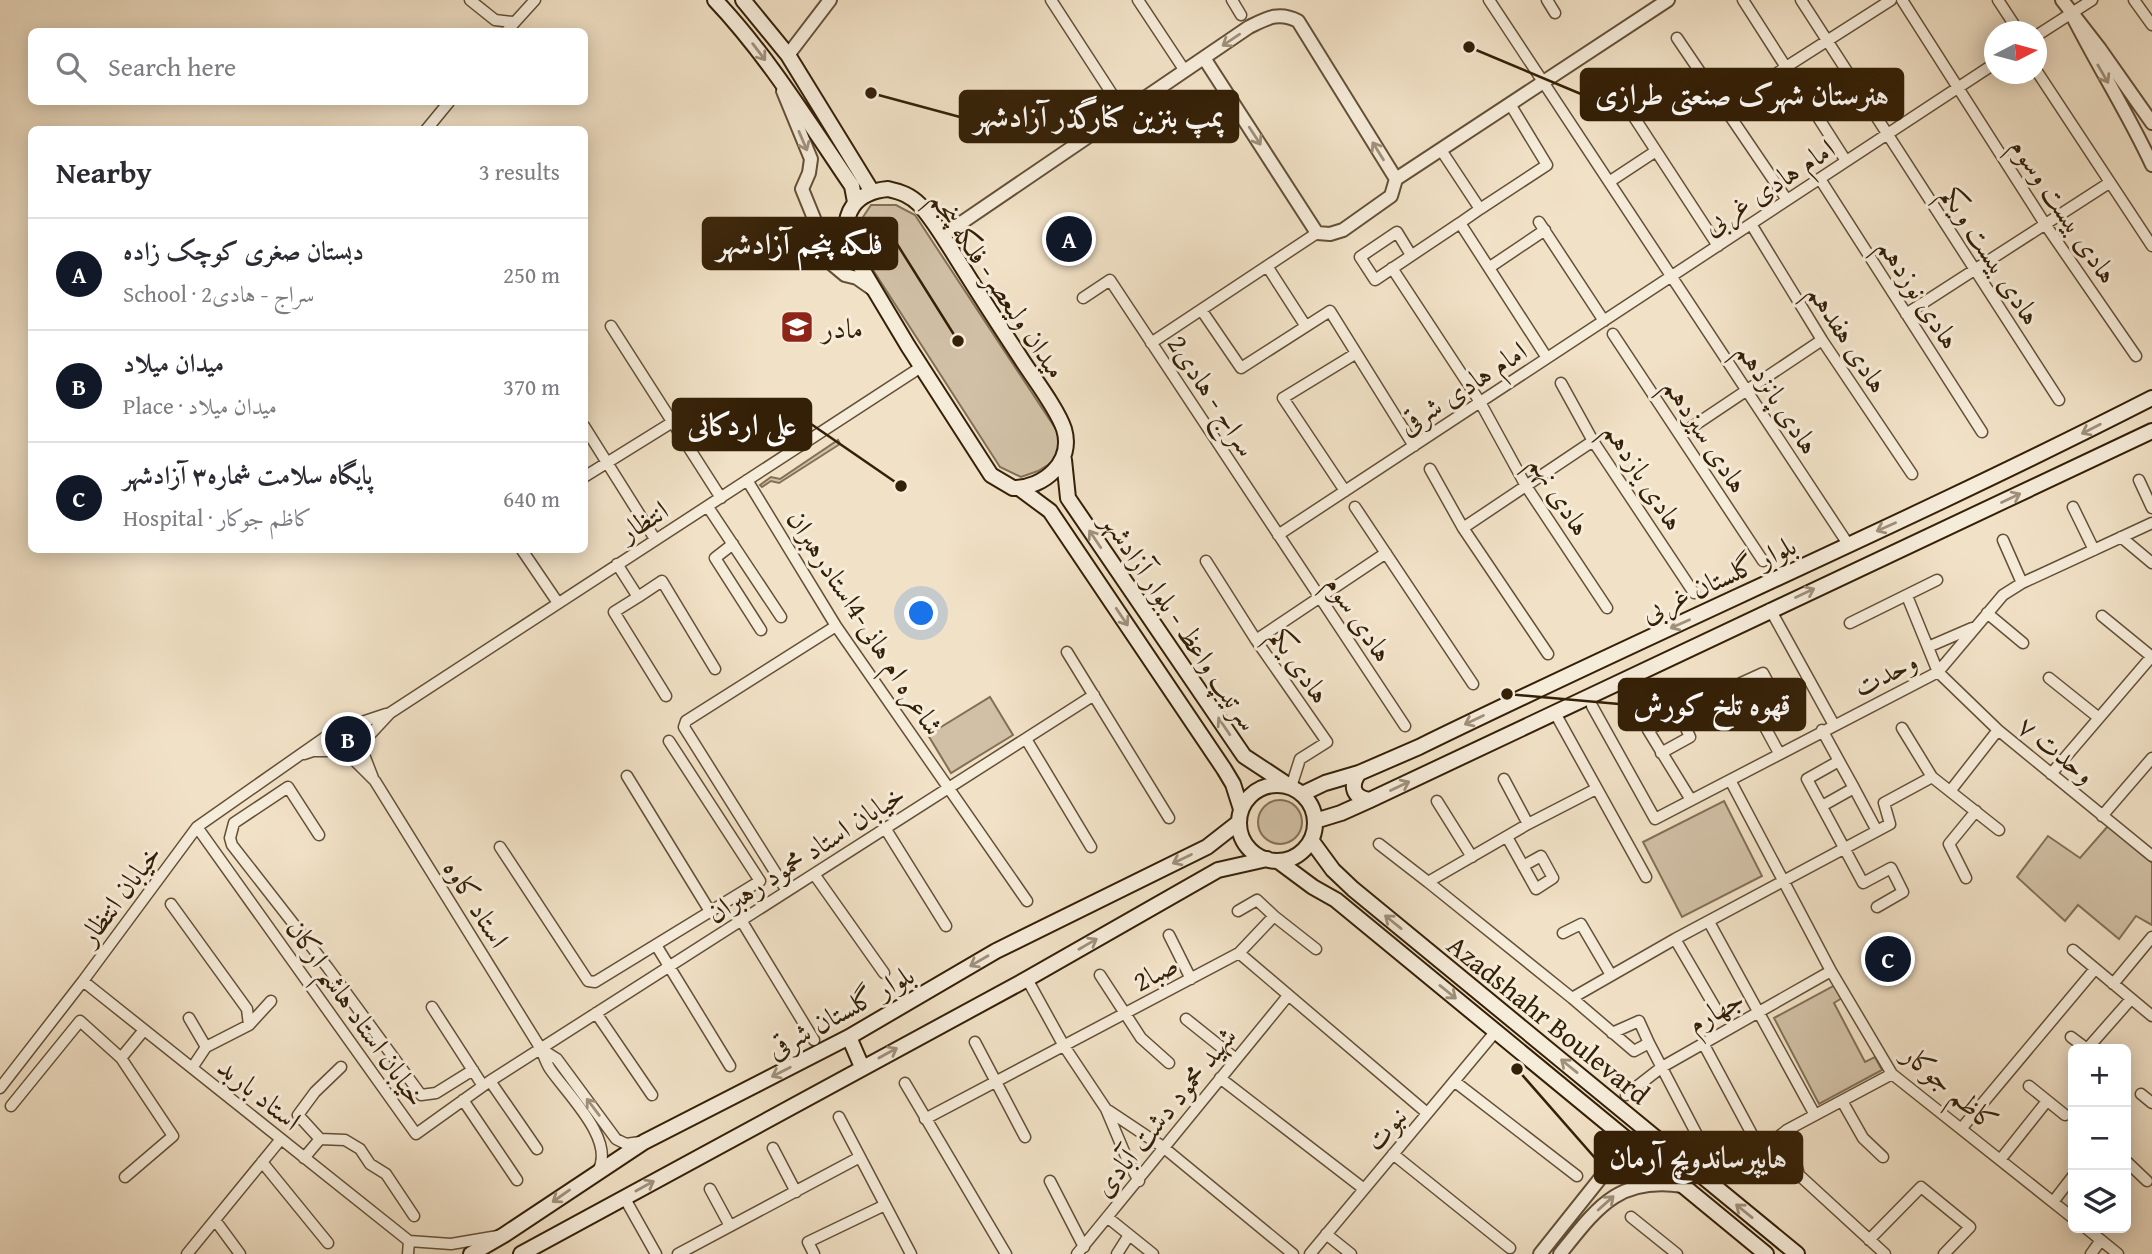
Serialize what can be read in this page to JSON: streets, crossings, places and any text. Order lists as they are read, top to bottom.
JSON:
{
  "streets": {
    "main road": [
      "میدان ولیعصر- فلکه پنجم",
      "بلوار گلستان غربی",
      "سرتیپ واعظ - بلوار آزادشهر",
      "بلوار گلستان شرقی",
      "Azadshahr Boulevard"
    ],
    "street": [
      "امام هادی غربی",
      "هادی بیست وسوم",
      "هادی بیست ویکم",
      "هادی نوزدهم",
      "هادی هفدهم",
      "امام هادی شرقی",
      "سراج - هادی2",
      "هادی پانزدهم",
      "هادی سیزدهم",
      "هادی یازدهم",
      "هادی نهم",
      "انتظار",
      "هادی سوم",
      "شاعره ام هانی-4استادرهبران",
      "هادی یکم",
      "وحدت",
      "وحدت ۷",
      "خیابان استاد محمود رهبران",
      "خیابان انتظار",
      "استاد کاوه",
      "صبا2",
      "جهارم",
      "خیابان استاد هاشم ارکان",
      "کاظم جوکار",
      "استاد باربد",
      "شهید محمود دشت آبادی",
      "نبوت"
    ]
  },
  "crossings": [
    ["امام هادی غربی", "هادی بیست وسوم"],
    ["امام هادی غربی", "هادی بیست ویکم"],
    ["امام هادی غربی", "هادی نوزدهم"],
    ["امام هادی غربی", "هادی هفدهم"],
    ["امام هادی غربی", "امام هادی شرقی"],
    ["امام هادی غربی", "هادی پانزدهم"],
    ["میدان ولیعصر- فلکه پنجم", "سرتیپ واعظ - بلوار آزادشهر"],
    ["امام هادی شرقی", "سراج - هادی2"],
    ["امام هادی شرقی", "هادی پانزدهم"],
    ["امام هادی شرقی", "هادی نهم"],
    ["امام هادی شرقی", "هادی سوم"],
    ["سراج - هادی2", "هادی سوم"],
    ["هادی پانزدهم", "بلوار گلستان غربی"],
    ["انتظار", "شاعره ام هانی-4استادرهبران"],
    ["بلوار گلستان غربی", "سرتیپ واعظ - بلوار آزادشهر"],
    ["بلوار گلستان غربی", "هادی یکم"],
    ["بلوار گلستان غربی", "بلوار گلستان شرقی"],
    ["بلوار گلستان غربی", "Azadshahr Boulevard"],
    ["سرتیپ واعظ - بلوار آزادشهر", "هادی یکم"],
    ["سرتیپ واعظ - بلوار آزادشهر", "بلوار گلستان شرقی"],
    ["سرتیپ واعظ - بلوار آزادشهر", "Azadshahr Boulevard"],
    ["شاعره ام هانی-4استادرهبران", "خیابان استاد محمود رهبران"],
    ["هادی یکم", "بلوار گلستان شرقی"],
    ["هادی یکم", "Azadshahr Boulevard"],
    ["وحدت", "وحدت ۷"],
    ["وحدت", "کاظم جوکار"],
    ["خیابان استاد محمود رهبران", "استاد کاوه"],
    ["خیابان استاد محمود رهبران", "خیابان استاد هاشم ارکان"],
    ["خیابان انتظار", "خیابان استاد هاشم ارکان"],
    ["خیابان انتظار", "استاد باربد"],
    ["استاد کاوه", "بلوار گلستان شرقی"],
    ["استاد کاوه", "خیابان استاد هاشم ارکان"],
    ["جهارم", "کاظم جوکار"],
    ["بلوار گلستان شرقی", "Azadshahr Boulevard"]
  ],
  "places": {
    "other": [
      "هنرستان شهرک صنعتی طرازی",
      "پمپ بنزین کنارگذر آزادشهر",
      "فلکه پنجم آزادشهر",
      "علی اردکانی",
      "قهوه تلخ کورش",
      "هایپرساندویچ آرمان"
    ],
    "school or university": ["مادر"]
  },
  "north": "right",
  "page": {
    "search": "Search here",
    "heading": ["Nearby", "3 results"],
    "pins": ["A", "B", "C"],
    "list": [
      {
        "mark": "A",
        "name": "دبستان صغری کوچک زاده",
        "note": "School · سراج - هادی2",
        "value": "250 m"
      },
      {
        "mark": "B",
        "name": "میدان میلاد",
        "note": "Place · میدان میلاد",
        "value": "370 m"
      },
      {
        "mark": "C",
        "name": "پایگاه سلامت شماره۳ آزادشهر",
        "note": "Hospital · کاظم جوکار",
        "value": "640 m"
      }
    ],
    "map_buttons": ["+", "−"]
  }
}
